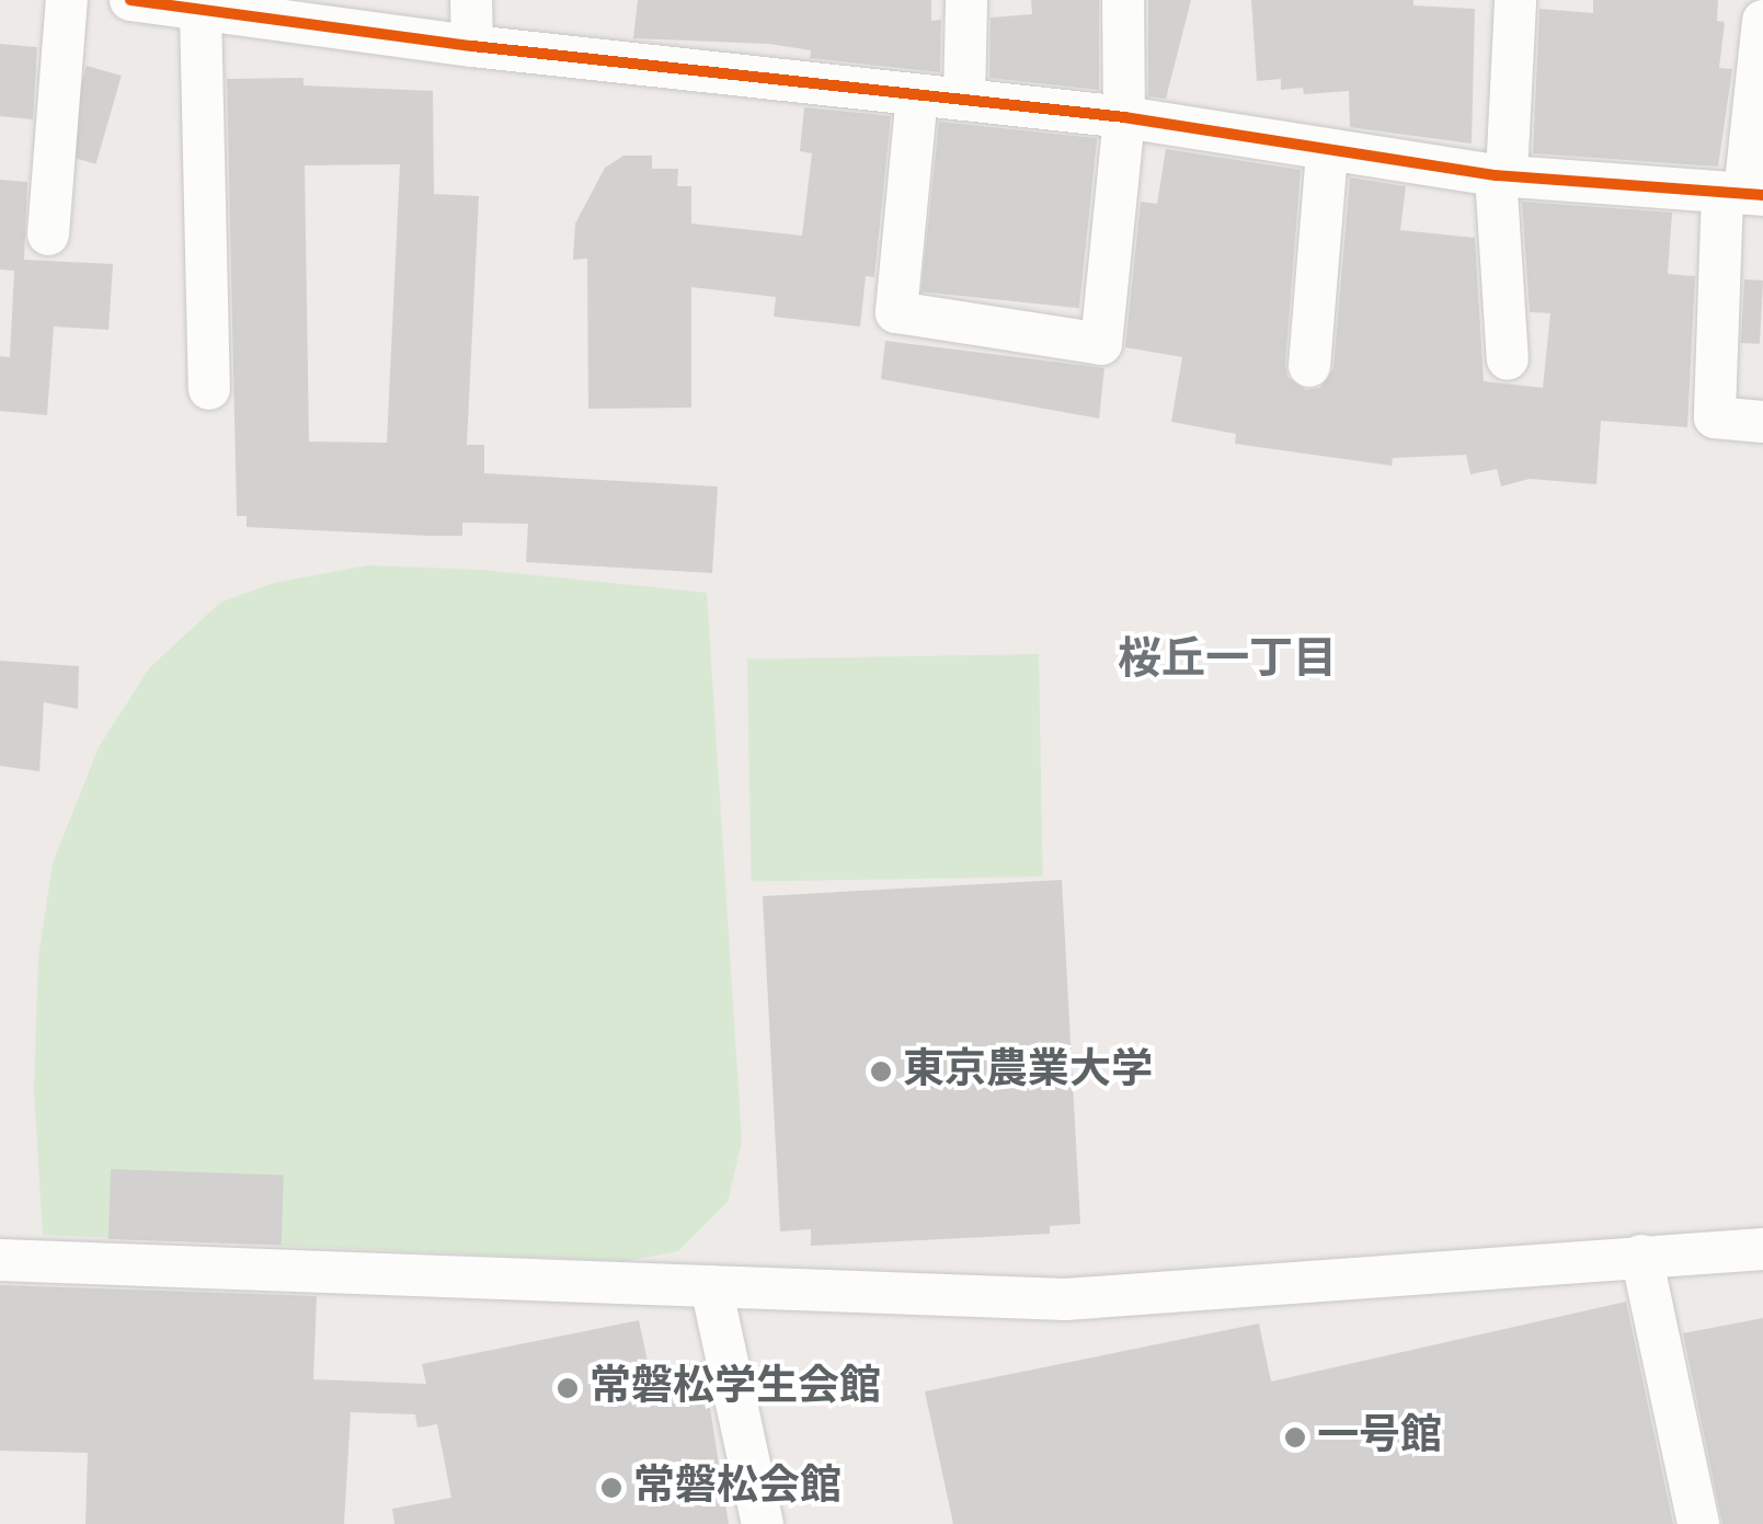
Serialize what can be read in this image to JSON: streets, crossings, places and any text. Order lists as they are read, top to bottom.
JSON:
{
  "districts": ["桜丘一丁目"],
  "places": [
    "東京農業大学",
    "常磐松学生会館",
    "一号館",
    "常磐松会館"
  ]
}
